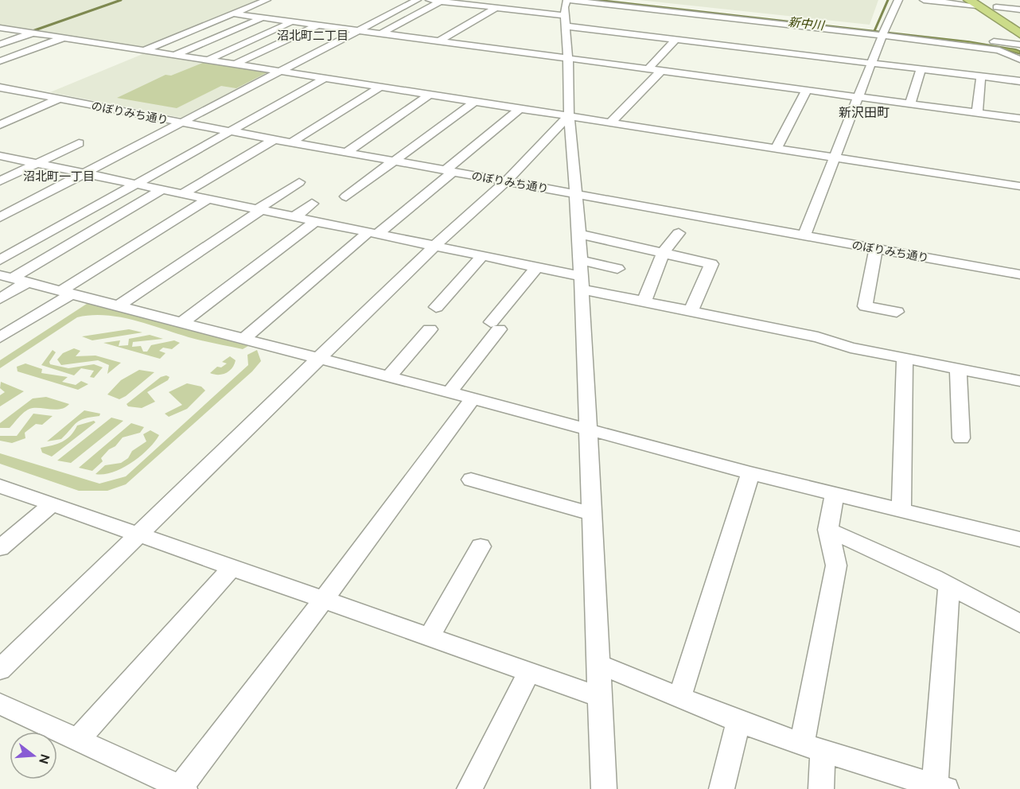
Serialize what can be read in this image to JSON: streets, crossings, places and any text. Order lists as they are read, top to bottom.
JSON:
{
  "streets": {
    "street": ["のぼりみち通り"]
  },
  "districts": ["沼北町二丁目", "新沢田町", "沼北町一丁目"],
  "water": ["新中川"],
  "north": "right"
}
